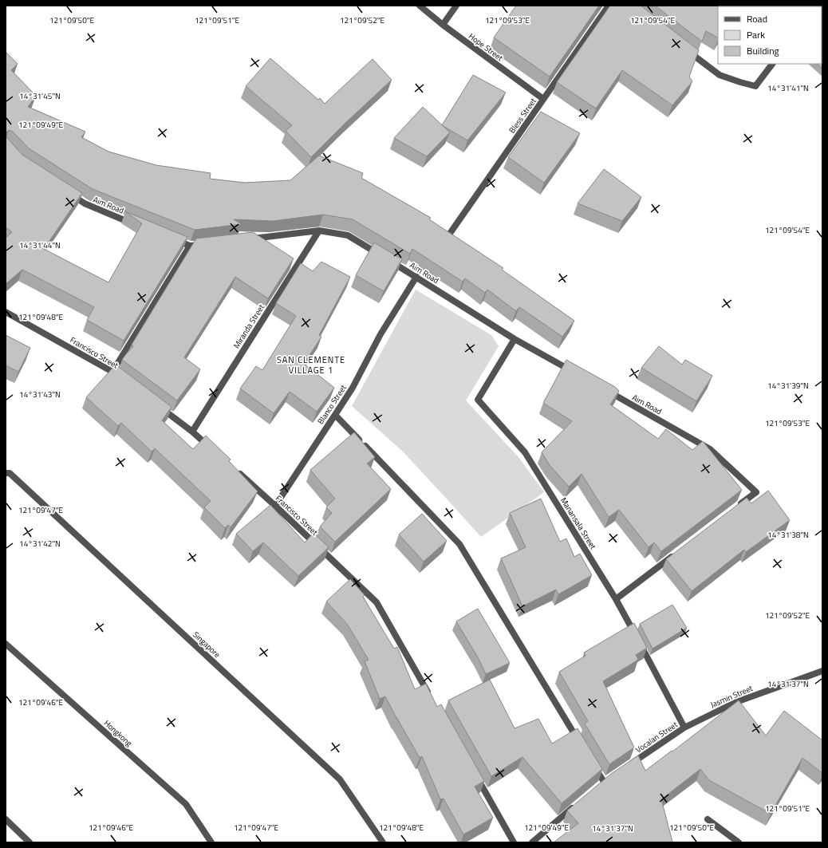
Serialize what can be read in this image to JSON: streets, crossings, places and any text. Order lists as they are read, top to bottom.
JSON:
{
  "streets": {
    "street": [
      "Hope Street",
      "Bless Street",
      "Aim Road",
      "Miranda Street",
      "Francisco Street",
      "Blanco Street",
      "Manansala Street",
      "Singapore",
      "Jasmin Street",
      "Hongkong",
      "Vocalan Street"
    ]
  },
  "crossings": [
    ["Hope Street", "Bless Street"],
    ["Aim Road", "Miranda Street"],
    ["Aim Road", "Blanco Street"],
    ["Aim Road", "Manansala Street"],
    ["Francisco Street", "Blanco Street"],
    ["Manansala Street", "Jasmin Street"],
    ["Manansala Street", "Vocalan Street"],
    ["Jasmin Street", "Vocalan Street"]
  ],
  "districts": ["SAN CLEMENTE VILLAGE 1"],
  "legend": ["Road", "Park", "Building"],
  "coordinates": [
    "121°09'50\"E",
    "121°09'51\"E",
    "121°09'52\"E",
    "121°09'53\"E",
    "121°09'54\"E",
    "14°31'41\"N",
    "14°31'45\"N",
    "121°09'49\"E",
    "14°31'44\"N",
    "121°09'48\"E",
    "14°31'39\"N",
    "14°31'43\"N",
    "121°09'47\"E",
    "14°31'38\"N",
    "14°31'42\"N",
    "14°31'37\"N",
    "121°09'46\"E"
  ]
}
